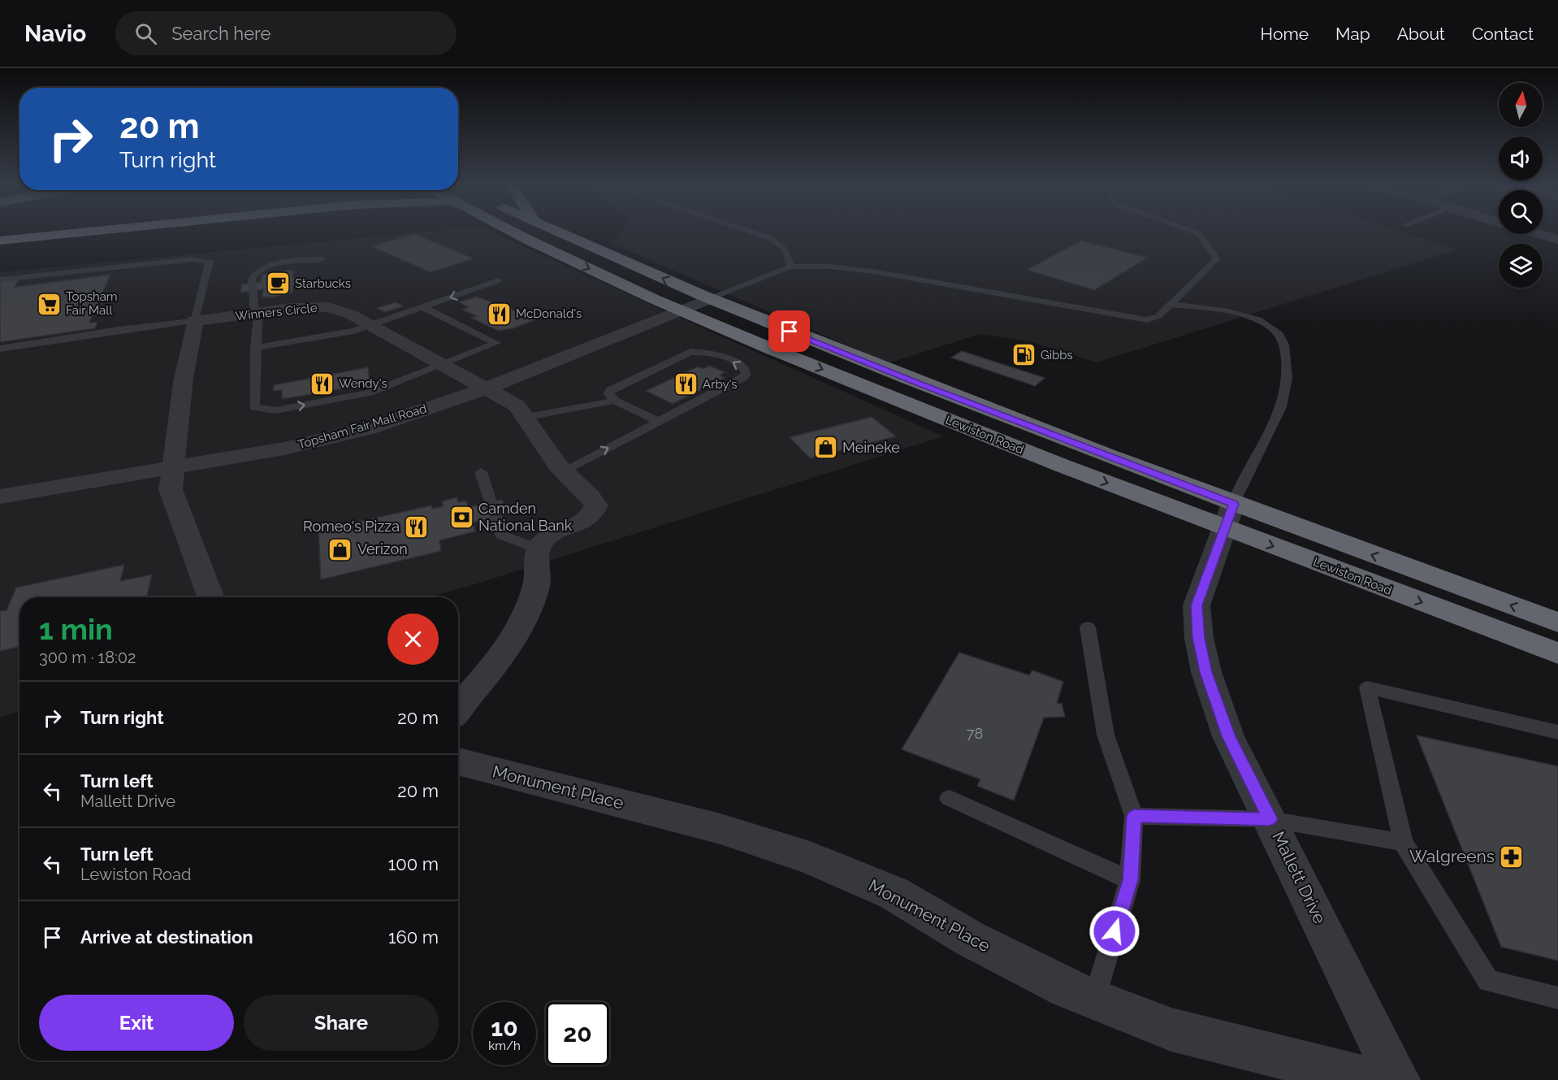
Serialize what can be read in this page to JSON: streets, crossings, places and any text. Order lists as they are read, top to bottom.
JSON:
{
  "streets": {
    "highway": ["Lewiston Road"],
    "street": [
      "Winners Circle",
      "Topsham Fair Mall Road",
      "Monument Place",
      "Mallett Drive"
    ]
  },
  "crossings": [
    ["Winners Circle", "Topsham Fair Mall Road"],
    ["Topsham Fair Mall Road", "Lewiston Road"],
    ["Lewiston Road", "Mallett Drive"]
  ],
  "places": {
    "cafe": ["Starbucks"],
    "supermarket": ["Topsham Fair Mall"],
    "restaurant": [
      "McDonald's",
      "Wendy's",
      "Arby's",
      "Romeo's Pizza"
    ],
    "fuel station": ["Gibbs"],
    "shop": ["Meineke", "Verizon"],
    "bank": ["Camden National Bank"],
    "pharmacy": ["Walgreens"]
  },
  "house_numbers": ["78"],
  "north": "top",
  "page": {
    "header": "Navio",
    "search": "Search here",
    "nav": [
      "Home",
      "Map",
      "About",
      "Contact"
    ],
    "turn": ["20 m", "Turn right"],
    "heading": ["1 min", "300 m · 18:02"],
    "list": [
      {
        "name": "Turn right",
        "value": "20 m"
      },
      {
        "name": "Turn left",
        "note": "Mallett Drive",
        "value": "20 m"
      },
      {
        "name": "Turn left",
        "note": "Lewiston Road",
        "value": "100 m"
      },
      {
        "name": "Arrive at destination",
        "value": "160 m"
      }
    ],
    "buttons": ["Exit", "Share"],
    "speed": "10 km/h",
    "limit": "20"
  }
}
